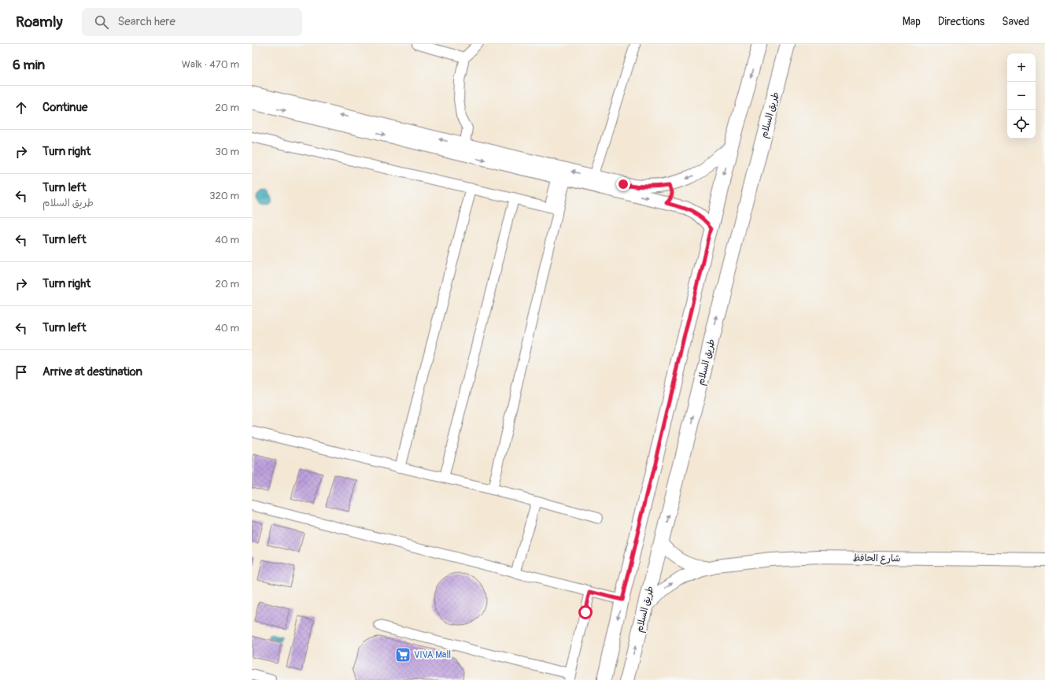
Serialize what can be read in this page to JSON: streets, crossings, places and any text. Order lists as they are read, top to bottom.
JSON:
{
  "streets": {
    "main road": ["طريق السلام"],
    "street": ["شارع الحافظ"]
  },
  "crossings": [
    ["طريق السلام", "شارع الحافظ"]
  ],
  "places": {
    "supermarket": ["VIVA Mall"]
  },
  "page": {
    "header": "Roamly",
    "search": "Search here",
    "nav": ["Map", "Directions", "Saved"],
    "heading": ["6 min", "Walk · 470 m"],
    "map_buttons": ["+", "−"],
    "list": [
      ["Continue", "20 m"],
      ["Turn right", "30 m"],
      ["Turn left", "طريق السلام", "320 m"],
      ["Turn left", "40 m"],
      ["Turn right", "20 m"],
      ["Turn left", "40 m"],
      "Arrive at destination"
    ]
  }
}
